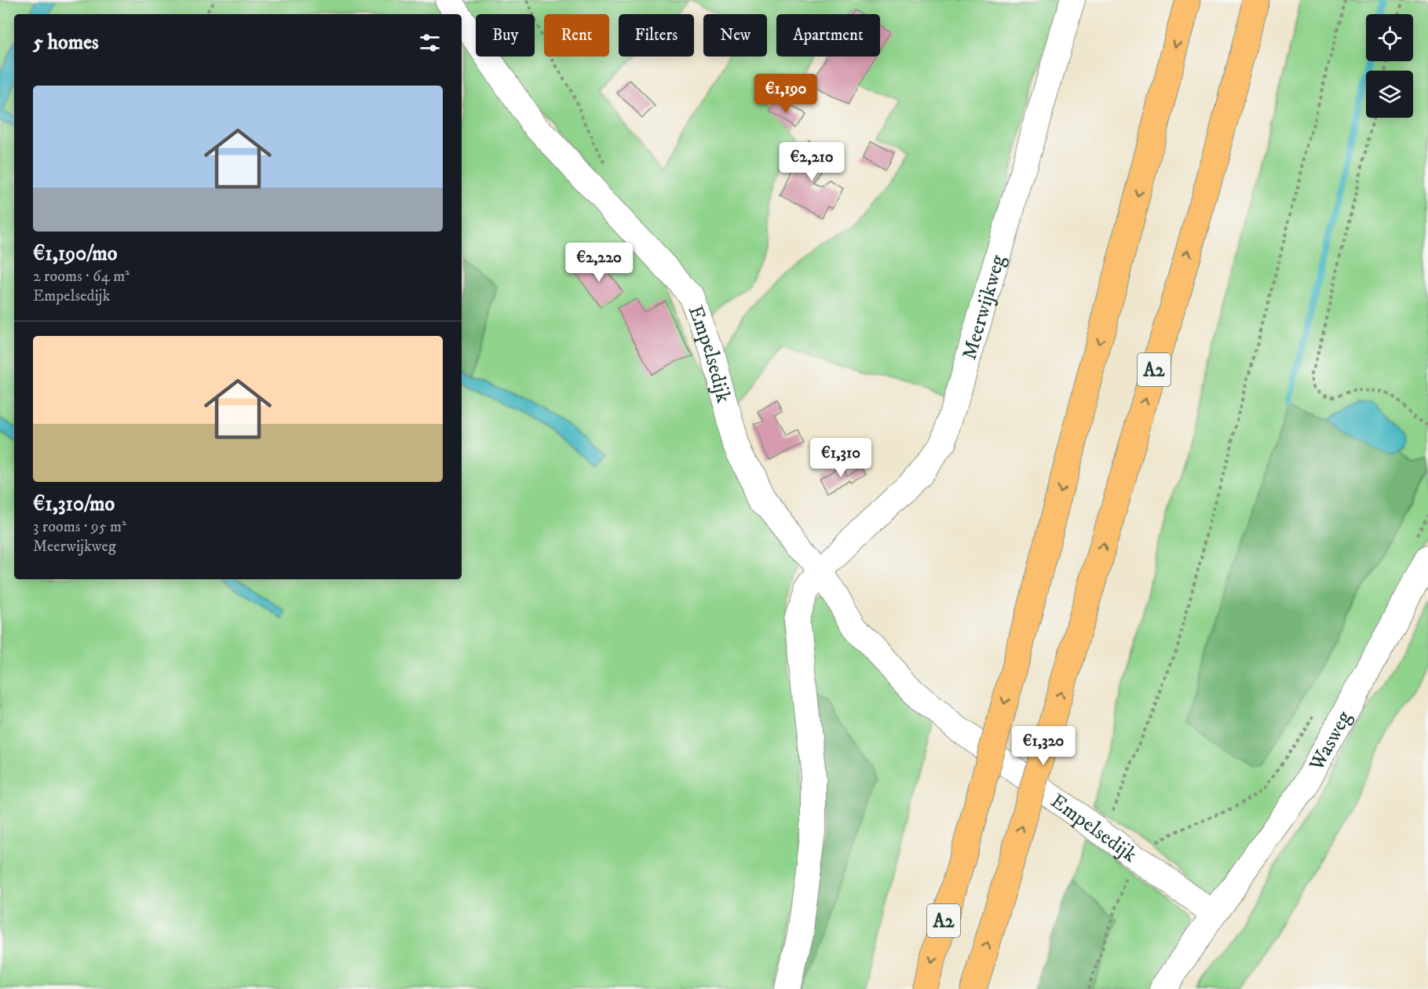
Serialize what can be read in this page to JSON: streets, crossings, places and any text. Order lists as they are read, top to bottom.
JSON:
{
  "streets": {
    "highway": ["A2"],
    "street": ["Meerwijkweg", "Empelsedijk", "Wasweg"]
  },
  "crossings": [
    ["Meerwijkweg", "Empelsedijk"],
    ["Empelsedijk", "Wasweg"]
  ],
  "page": {
    "chip": [
      "Buy",
      "Rent",
      "Filters",
      "New",
      "Apartment"
    ],
    "heading": "5 homes",
    "list": [
      {
        "name": "€1,190/mo",
        "note": "2 rooms · 64 m² · Empelsedijk"
      },
      {
        "name": "€1,310/mo",
        "note": "3 rooms · 95 m² · Meerwijkweg"
      }
    ],
    "price": [
      "€1,190",
      "€2,210",
      "€2,220",
      "€1,310",
      "€1,320"
    ]
  }
}
